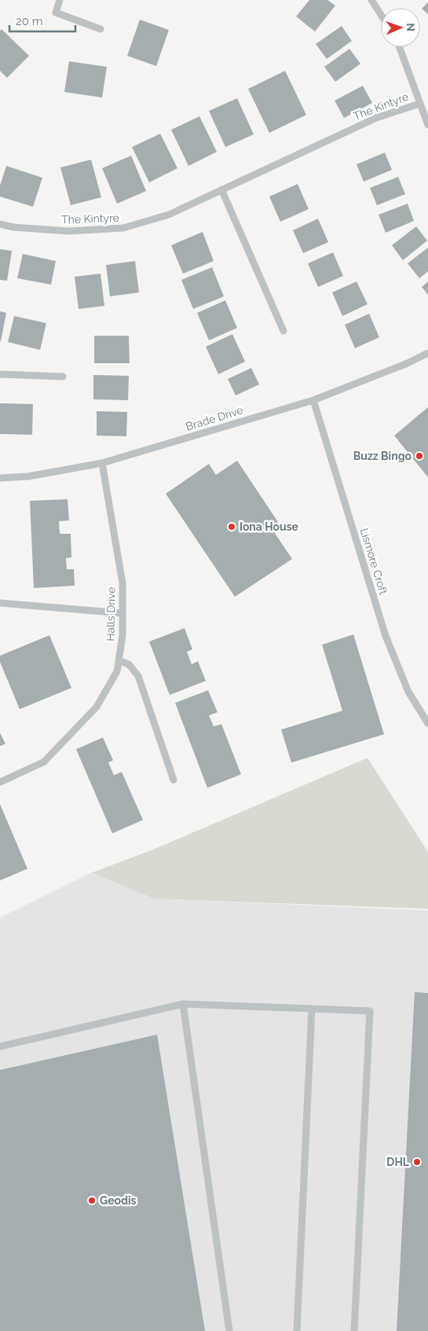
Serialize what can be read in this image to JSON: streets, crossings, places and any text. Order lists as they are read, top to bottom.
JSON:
{
  "streets": {
    "street": [
      "The Kintyre",
      "Brade Drive",
      "Lismore Croft",
      "Halls Drive"
    ]
  },
  "crossings": [
    ["Brade Drive", "Lismore Croft"],
    ["Brade Drive", "Halls Drive"]
  ],
  "places": [
    "Buzz Bingo",
    "Iona House",
    "DHL",
    "Geodis"
  ],
  "scale_bar": "20 m",
  "north": "right"
}
